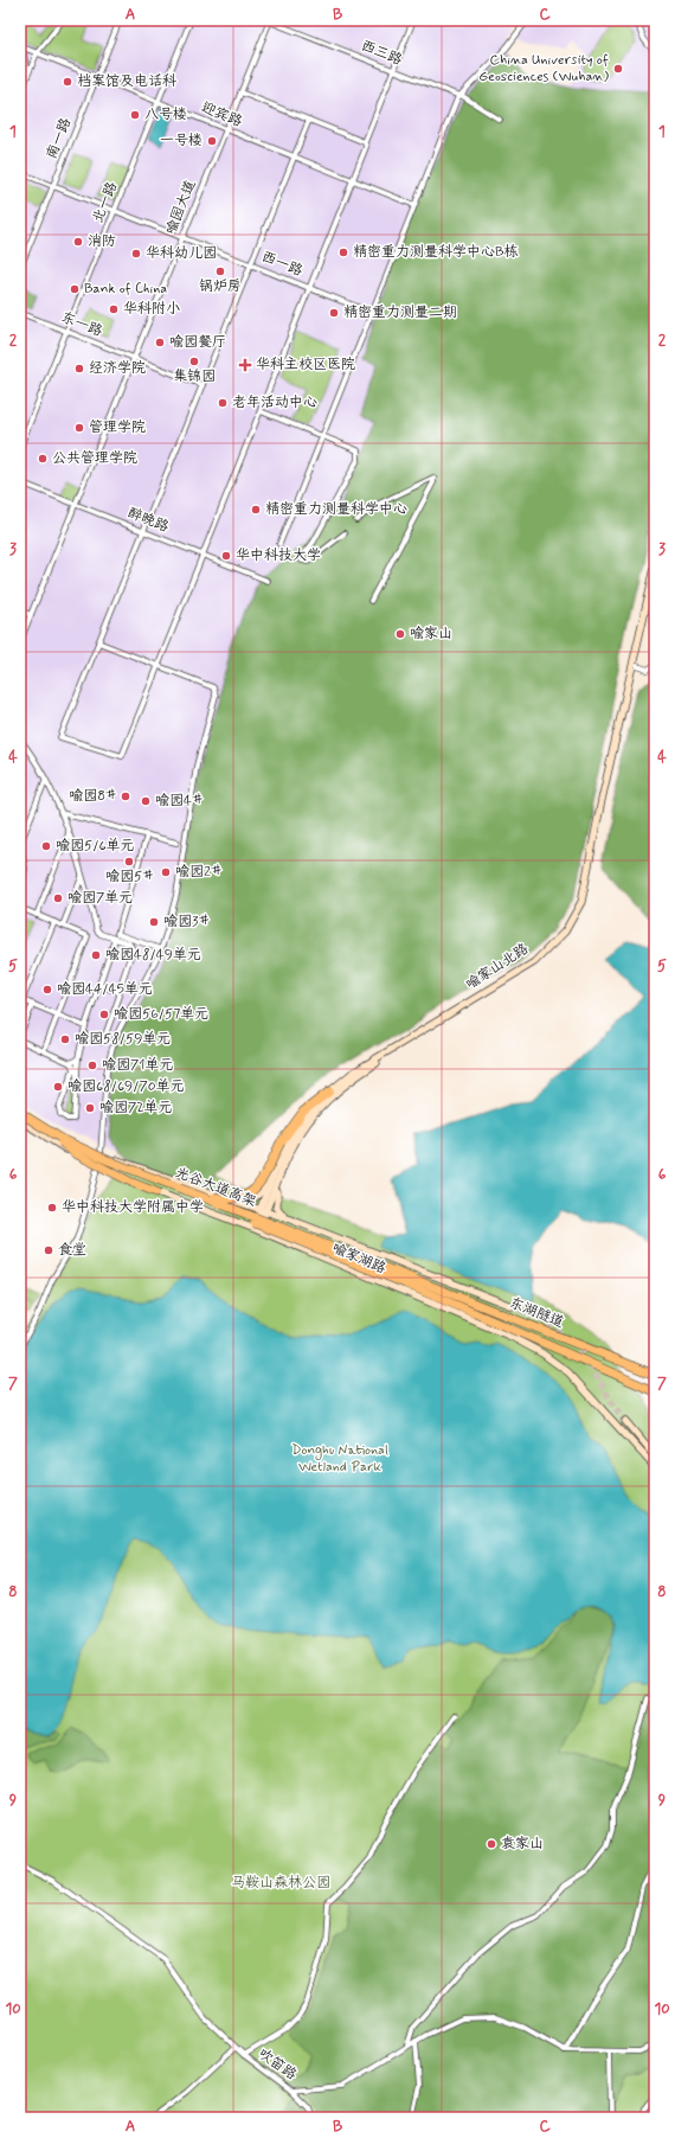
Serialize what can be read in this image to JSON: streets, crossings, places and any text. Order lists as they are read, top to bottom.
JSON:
{
  "streets": {
    "highway": ["光谷大道高架", "东湖隧道"],
    "main road": ["喻家山北路", "喻家湖路"],
    "street": [
      "西三路",
      "迎宾路",
      "南一路",
      "北一路",
      "喻园大道",
      "西一路",
      "东一路",
      "醉晚路",
      "吹笛路"
    ]
  },
  "crossings": [
    ["西三路", "喻园大道"],
    ["迎宾路", "南一路"],
    ["迎宾路", "北一路"],
    ["迎宾路", "喻园大道"],
    ["南一路", "西一路"],
    ["北一路", "西一路"],
    ["北一路", "东一路"],
    ["喻园大道", "西一路"],
    ["喻园大道", "东一路"],
    ["喻园大道", "醉晚路"],
    ["喻家山北路", "喻家湖路"],
    ["光谷大道高架", "喻家湖路"],
    ["光谷大道高架", "东湖隧道"],
    ["喻家湖路", "东湖隧道"]
  ],
  "parks": ["Donghu National Wetland Park", "马鞍山森林公园"],
  "places": {
    "other": [
      "China University of Geosciences (Wuhan)",
      "档案馆及电话科",
      "八号楼",
      "一号楼",
      "消防",
      "精密重力测量科学中心B栋",
      "华科幼儿园",
      "锅炉房",
      "Bank of China",
      "华科附小",
      "精密重力测量二期",
      "喻园餐厅",
      "集锦园",
      "经济学院",
      "老年活动中心",
      "管理学院",
      "公共管理学院",
      "精密重力测量科学中心",
      "华中科技大学",
      "喻家山",
      "喻园8#",
      "喻园4#",
      "喻园5/6单元",
      "喻园5#",
      "喻园2#",
      "喻园7单元",
      "喻园3#",
      "喻园48/49单元",
      "喻园44/45单元",
      "喻园56/57单元",
      "喻园58/59单元",
      "喻园71单元",
      "喻园68/69/70单元",
      "喻园72单元",
      "华中科技大学附属中学",
      "食堂",
      "袁家山"
    ],
    "health": ["华科主校区医院"]
  },
  "grid": {
    "columns": ["A", "B", "C"],
    "rows": [
      "1",
      "2",
      "3",
      "4",
      "5",
      "6",
      "7",
      "8",
      "9",
      "10"
    ]
  }
}
